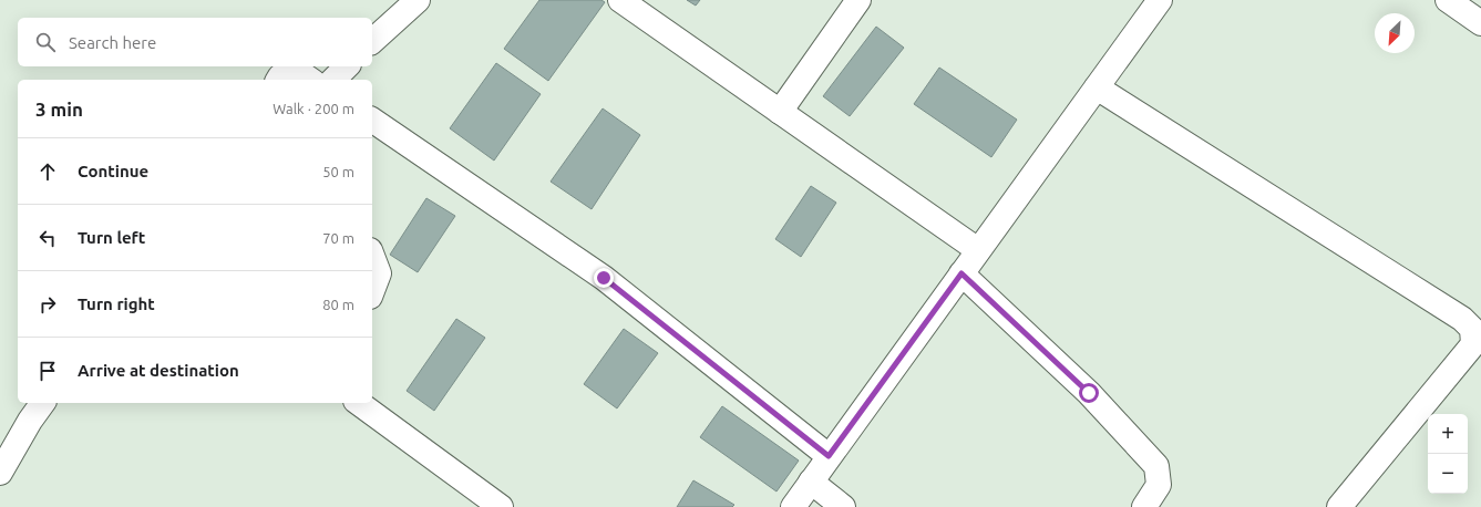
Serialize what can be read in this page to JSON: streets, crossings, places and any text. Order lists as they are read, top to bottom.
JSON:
{
  "north": "bottom left",
  "page": {
    "search": "Search here",
    "heading": ["3 min", "Walk · 200 m"],
    "list": [
      ["Continue", "50 m"],
      ["Turn left", "70 m"],
      ["Turn right", "80 m"],
      "Arrive at destination"
    ],
    "map_buttons": ["+", "−"]
  }
}
